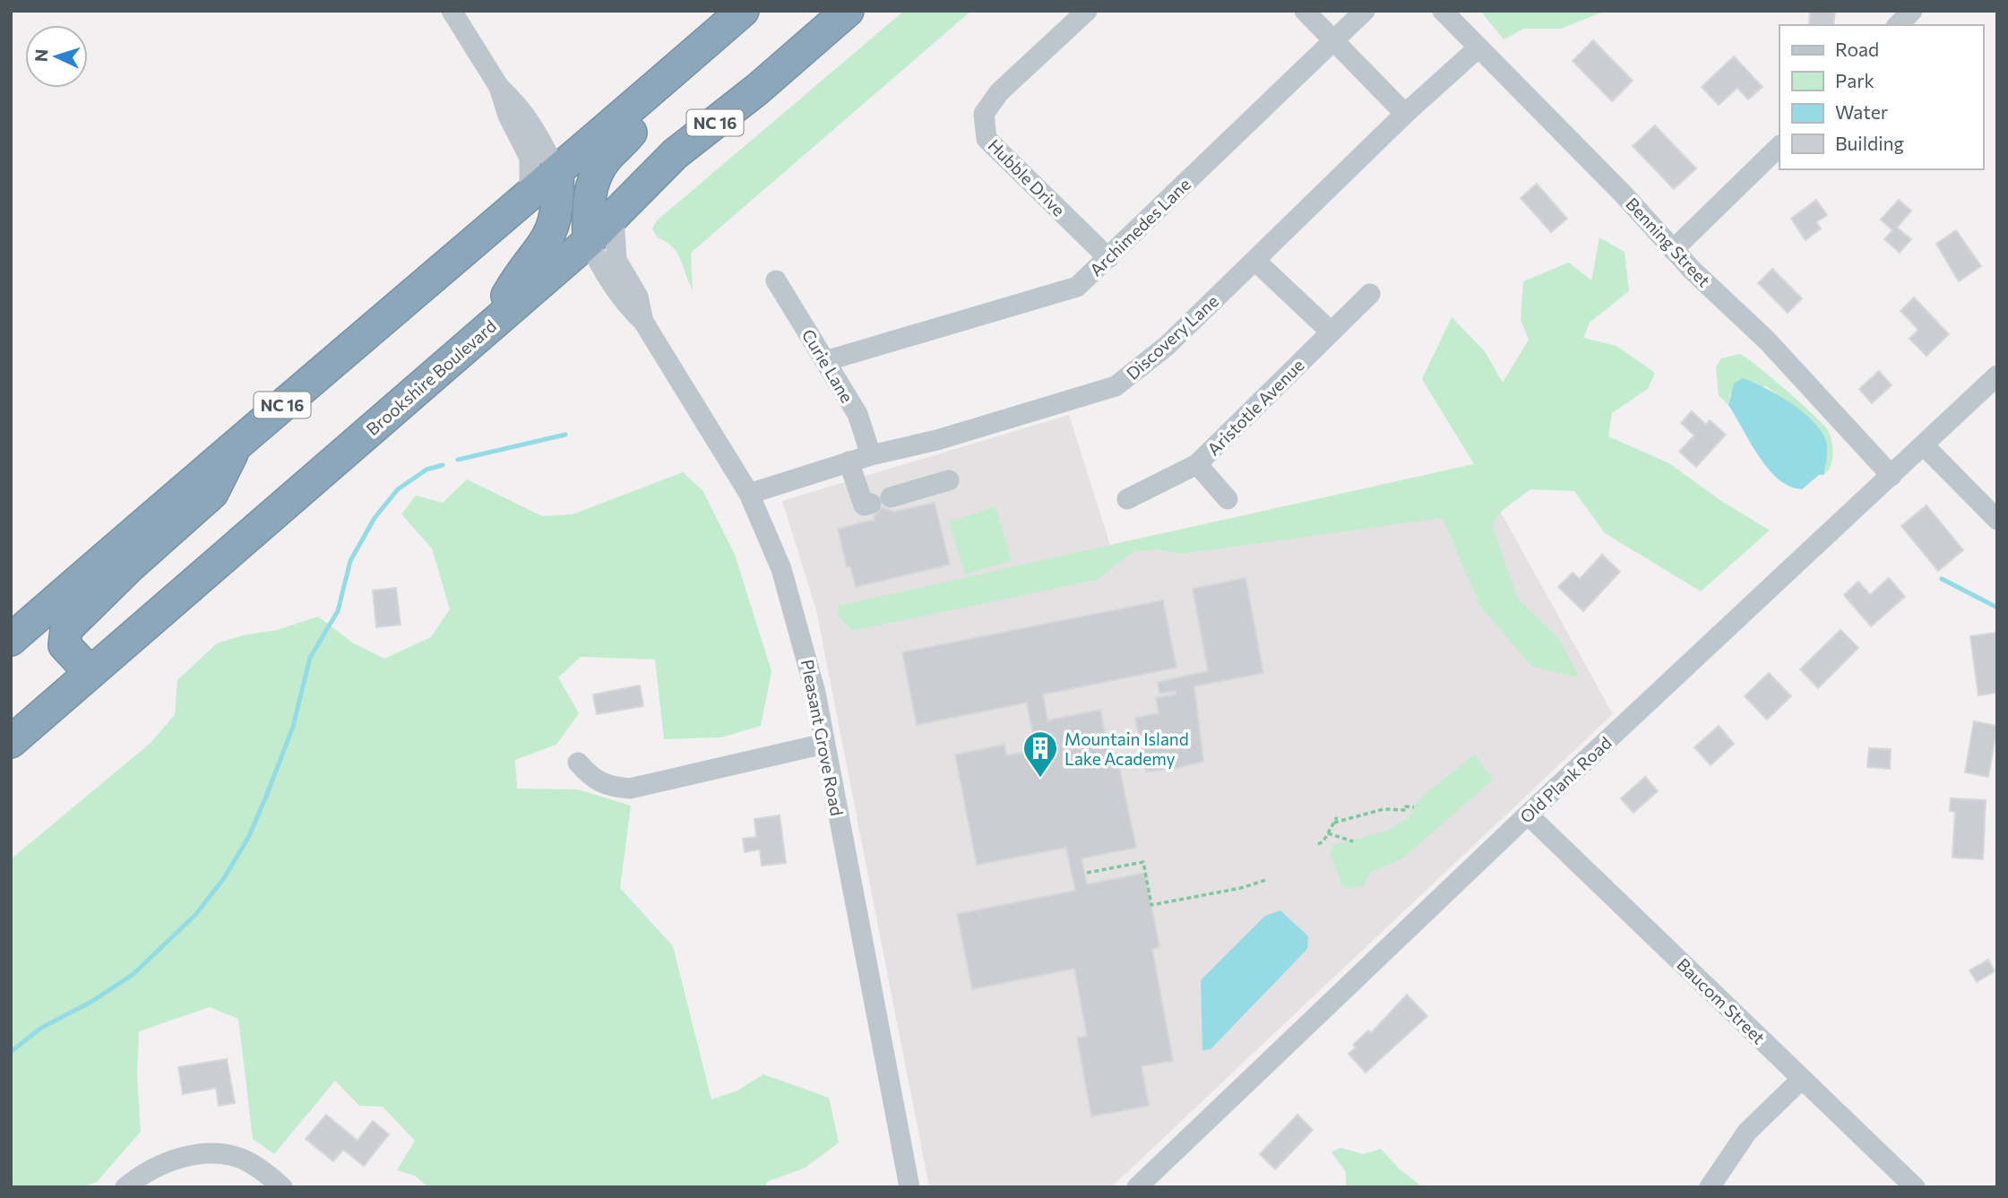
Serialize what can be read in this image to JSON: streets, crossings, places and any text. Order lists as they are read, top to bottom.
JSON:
{
  "streets": {
    "highway": ["NC 16", "Brookshire Boulevard"],
    "street": [
      "Hubble Drive",
      "Archimedes Lane",
      "Benning Street",
      "Discovery Lane",
      "Curie Lane",
      "Aristotle Avenue",
      "Pleasant Grove Road",
      "Old Plank Road",
      "Baucom Street"
    ]
  },
  "crossings": [
    ["Hubble Drive", "Archimedes Lane"],
    ["Archimedes Lane", "Curie Lane"],
    ["Benning Street", "Discovery Lane"],
    ["Benning Street", "Old Plank Road"],
    ["Discovery Lane", "Curie Lane"],
    ["Discovery Lane", "Pleasant Grove Road"],
    ["Brookshire Boulevard", "Pleasant Grove Road"],
    ["Old Plank Road", "Baucom Street"]
  ],
  "places": {
    "building": ["Mountain Island Lake Academy"]
  },
  "legend": [
    "Road",
    "Park",
    "Water",
    "Building"
  ],
  "north": "left"
}
